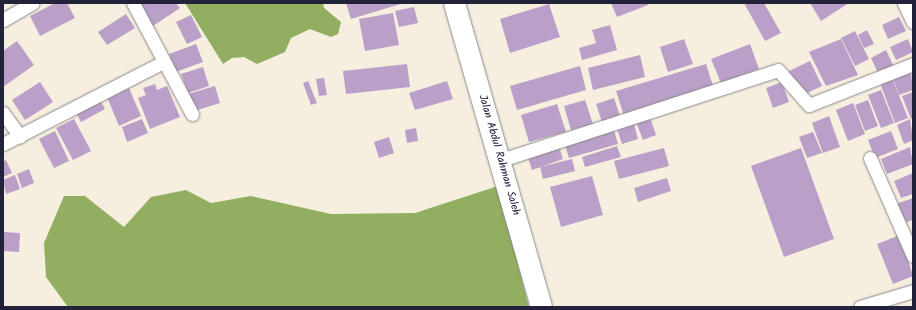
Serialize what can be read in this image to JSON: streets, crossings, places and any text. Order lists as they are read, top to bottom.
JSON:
{
  "streets": {
    "main road": ["Jalan Abdul Rahman Saleh"]
  }
}
